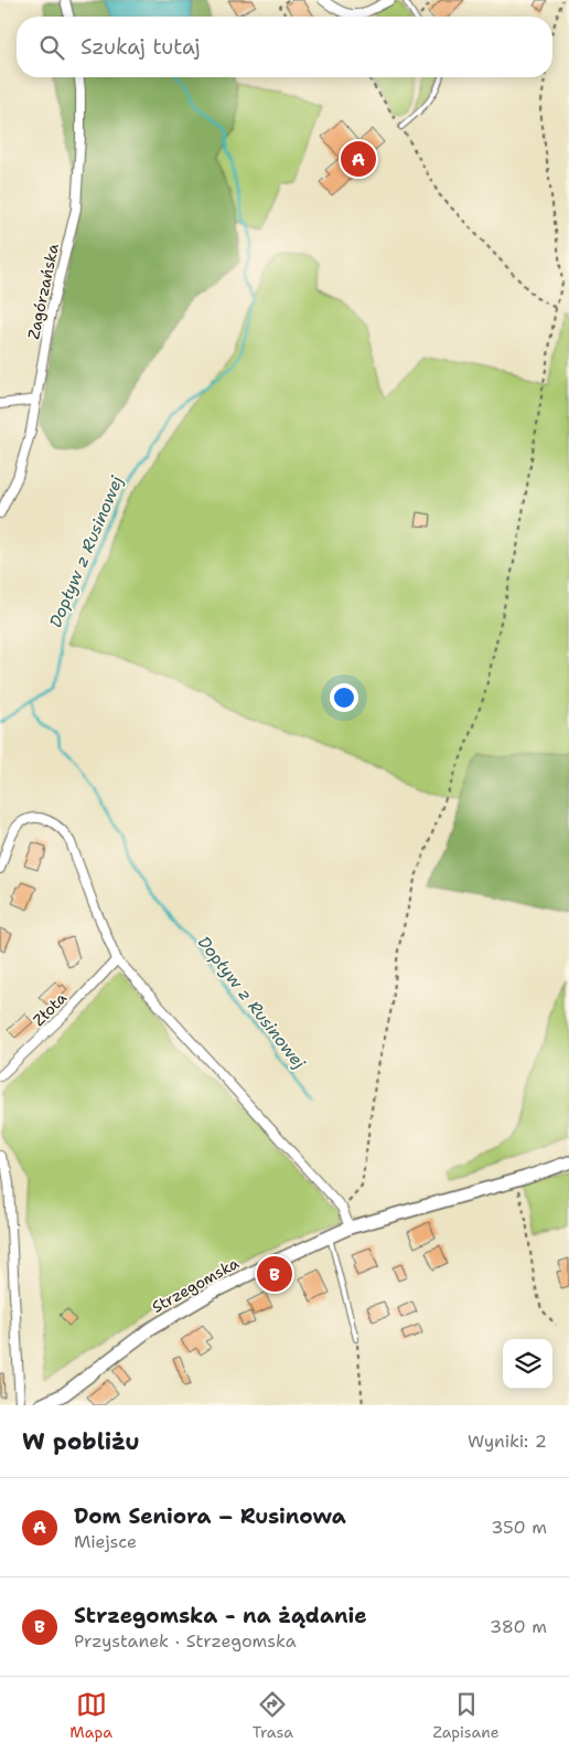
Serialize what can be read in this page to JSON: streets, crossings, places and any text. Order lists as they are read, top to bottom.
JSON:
{
  "streets": {
    "main road": ["Strzegomska"],
    "street": ["Zagórzańska", "Złota"]
  },
  "water": ["Dopływ z Rusinowej"],
  "page": {
    "search": "Szukaj tutaj",
    "pins": ["A", "B"],
    "heading": ["W pobliżu", "Wyniki: 2"],
    "list": [
      {
        "mark": "A",
        "name": "Dom Seniora – Rusinowa",
        "note": "Miejsce",
        "value": "350 m"
      },
      {
        "mark": "B",
        "name": "Strzegomska - na żądanie",
        "note": "Przystanek · Strzegomska",
        "value": "380 m"
      }
    ],
    "nav": ["Mapa", "Trasa", "Zapisane"]
  }
}
